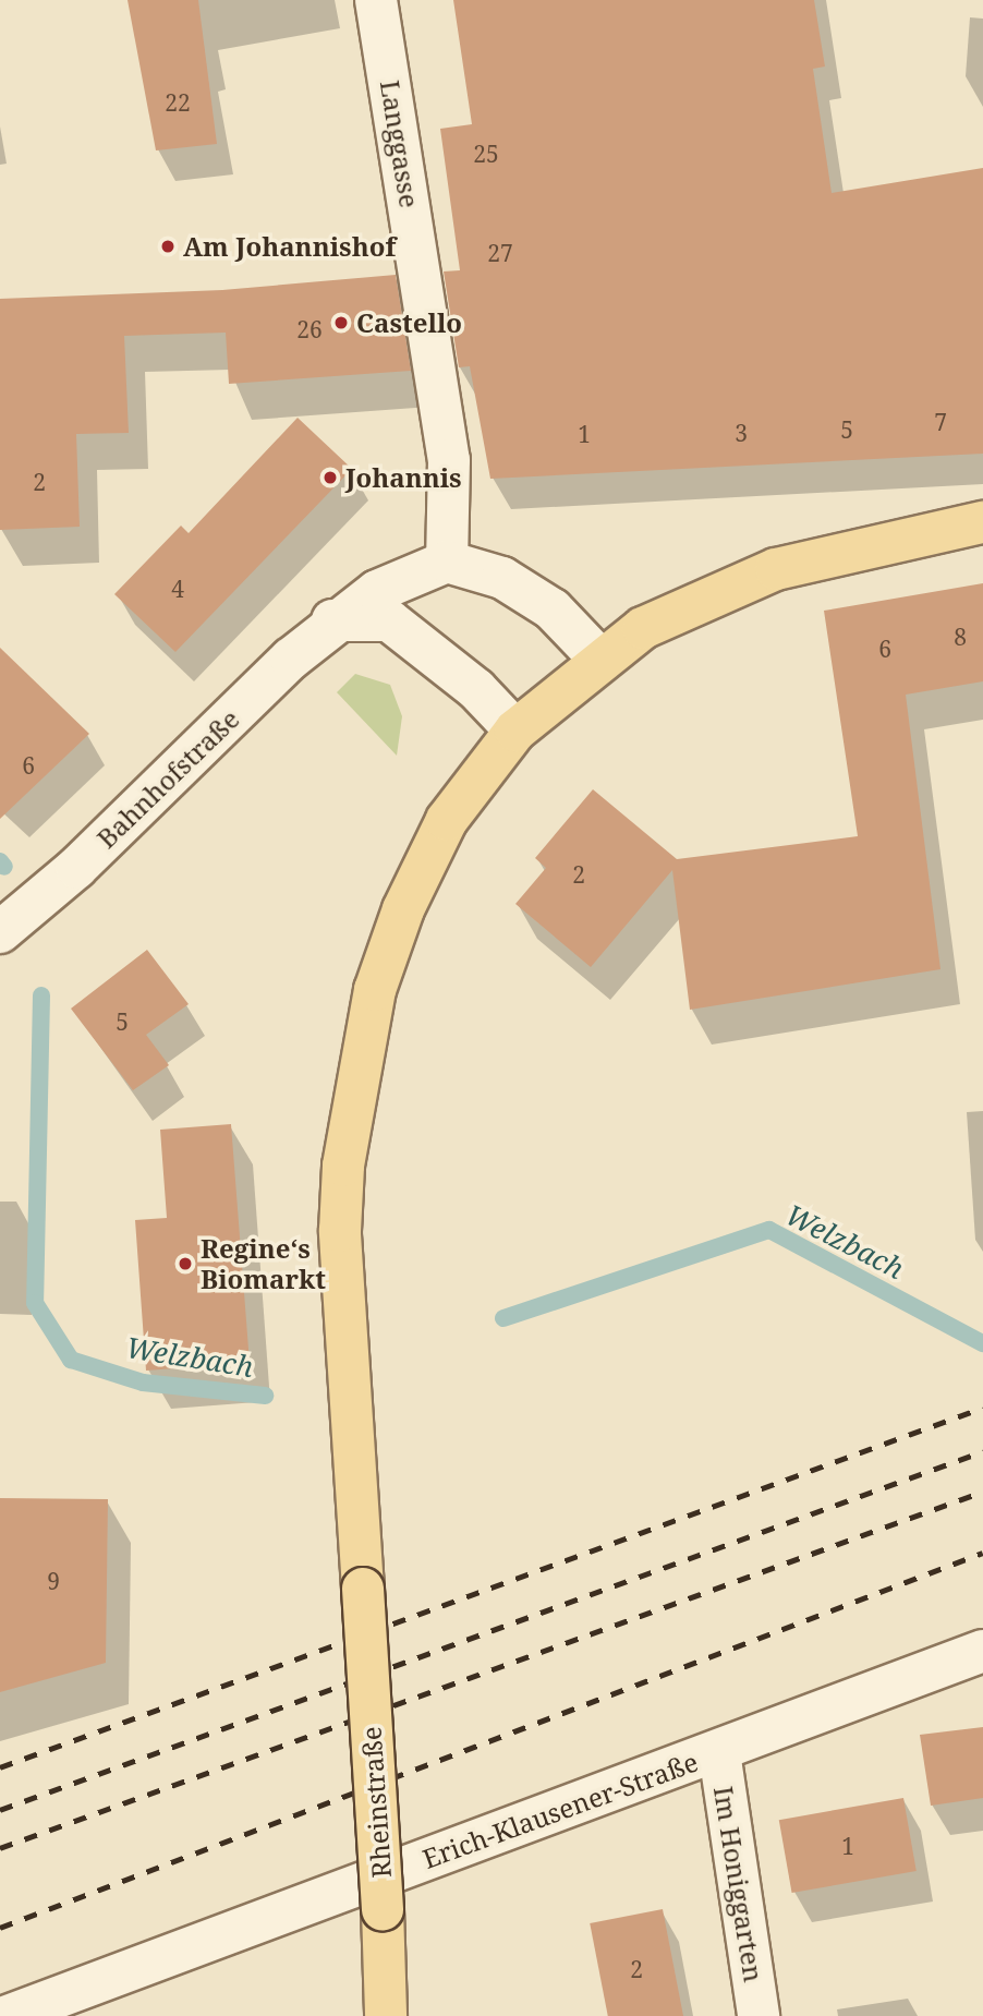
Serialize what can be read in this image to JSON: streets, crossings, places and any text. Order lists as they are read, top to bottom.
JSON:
{
  "streets": {
    "main road": ["Rheinstraße"],
    "street": [
      "Langgasse",
      "Bahnhofstraße",
      "Erich-Klausener-Straße",
      "Im Honiggarten"
    ]
  },
  "crossings": [
    ["Langgasse", "Bahnhofstraße"],
    ["Erich-Klausener-Straße", "Im Honiggarten"]
  ],
  "water": ["Welzbach"],
  "places": [
    "Am Johannishof",
    "Castello",
    "Johannis",
    "Regine‘s Biomarkt"
  ],
  "house_numbers": [
    "22",
    "25",
    "27",
    "26",
    "7",
    "5",
    "3",
    "1",
    "2",
    "4",
    "8",
    "6",
    "6",
    "2",
    "5",
    "9",
    "1",
    "2"
  ]
}
